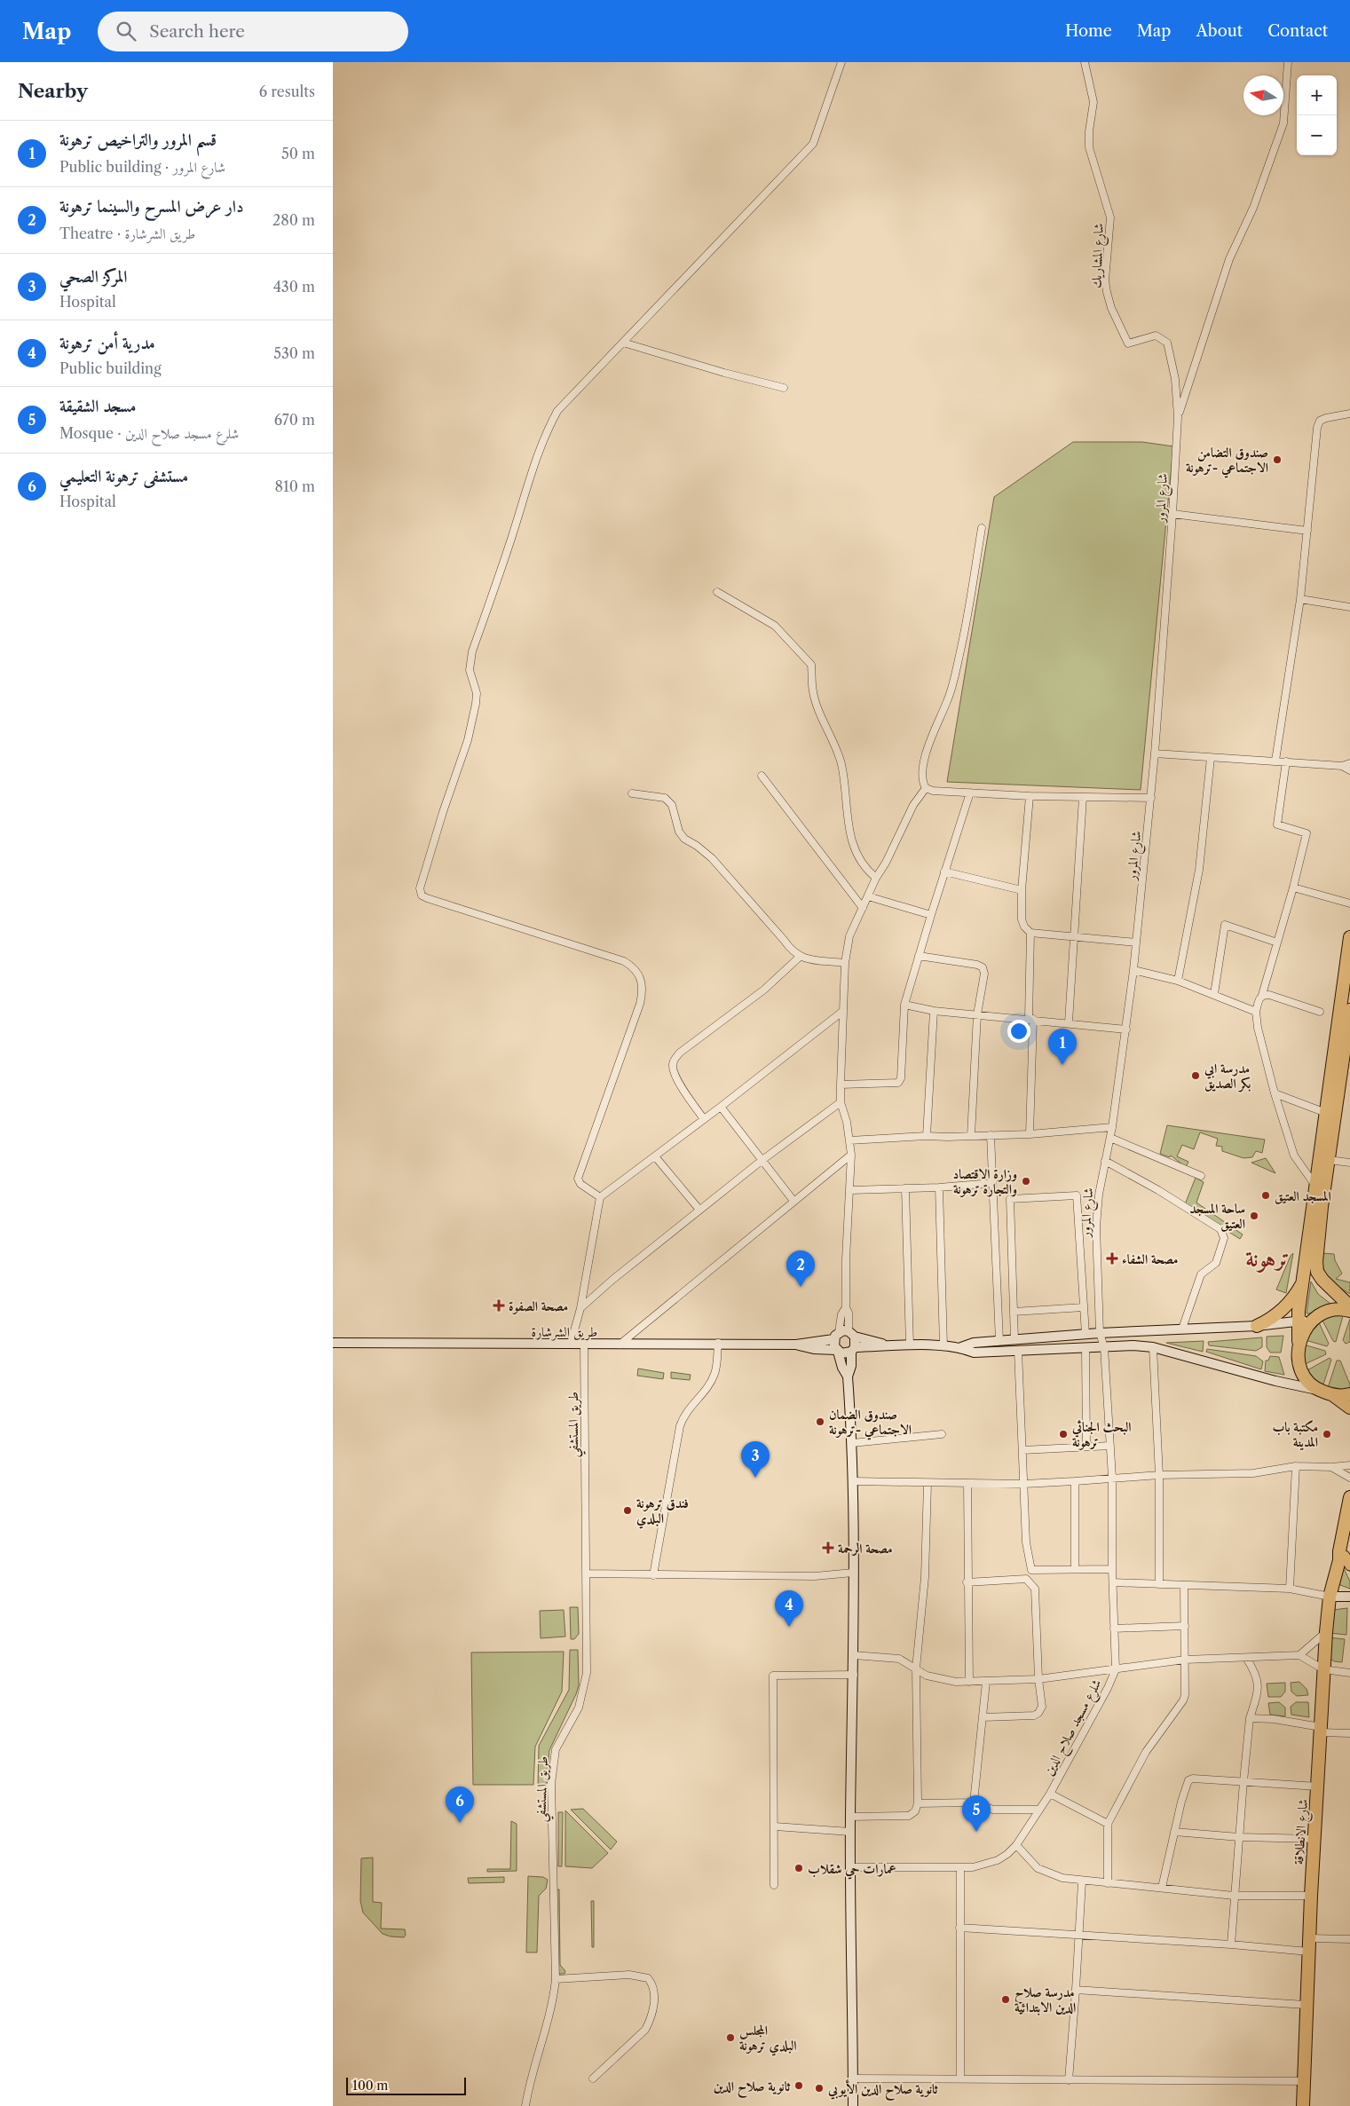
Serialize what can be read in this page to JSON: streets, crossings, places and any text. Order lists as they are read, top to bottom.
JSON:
{
  "streets": {
    "highway": ["شارع الانطلاقة"],
    "street": [
      "شارع المشاريك",
      "شارع المرور",
      "طريق الشرشارة",
      "طريق المستشفي",
      "شلرع مسجد صلاح الدين"
    ]
  },
  "crossings": [
    ["شارع المشاريك", "شارع المرور"],
    ["شارع المرور", "شلرع مسجد صلاح الدين"],
    ["طريق الشرشارة", "طريق المستشفي"]
  ],
  "districts": ["ترهونة"],
  "places": {
    "other": [
      "صندوق التضامن الاجتماعي -ترهونة",
      "مدرسة ابي بكر الصديق",
      "وزارة الاقتصاد والتجارة ترهونة",
      "المسجد العتيق",
      "ساحة المسجد العتيق",
      "صندوق الضمان الاجتماعي -ترهونة",
      "البحث الجنائي ترهونة",
      "مكتبة باب المدينة",
      "فندق ترهونة البلدي",
      "عمارات حي شقلاب",
      "مدرسة صلاح الدين الابتدائية",
      "المجلس البلدي ترهونة",
      "ثانوية صلاح الدين",
      "ثانوية صلاح الدين الأيوبي"
    ],
    "health": ["مصحة الشفاء", "مصحة الصفوة", "مصحة الرحمة"]
  },
  "scale_bar": "100 m",
  "north": "left",
  "page": {
    "header": "Map",
    "search": "Search here",
    "nav": [
      "Home",
      "Map",
      "About",
      "Contact"
    ],
    "heading": ["Nearby", "6 results"],
    "map_buttons": ["+", "−"],
    "list": [
      {
        "mark": "1",
        "name": "قسم المرور والتراخيص ترهونة",
        "note": "Public building · شارع المرور",
        "value": "50 m"
      },
      {
        "mark": "2",
        "name": "دار عرض المسرح والسينما ترهونة",
        "note": "Theatre · طريق الشرشارة",
        "value": "280 m"
      },
      {
        "mark": "3",
        "name": "المركز الصحي",
        "note": "Hospital",
        "value": "430 m"
      },
      {
        "mark": "4",
        "name": "مدرية أمن ترهونة",
        "note": "Public building",
        "value": "530 m"
      },
      {
        "mark": "5",
        "name": "مسجد الشقيقة",
        "note": "Mosque · شلرع مسجد صلاح الدين",
        "value": "670 m"
      },
      {
        "mark": "6",
        "name": "مستشفى ترهونة التعليمي",
        "note": "Hospital",
        "value": "810 m"
      }
    ],
    "pins": [
      "1",
      "2",
      "3",
      "4",
      "6",
      "5"
    ],
    "scale": "100 m"
  }
}
